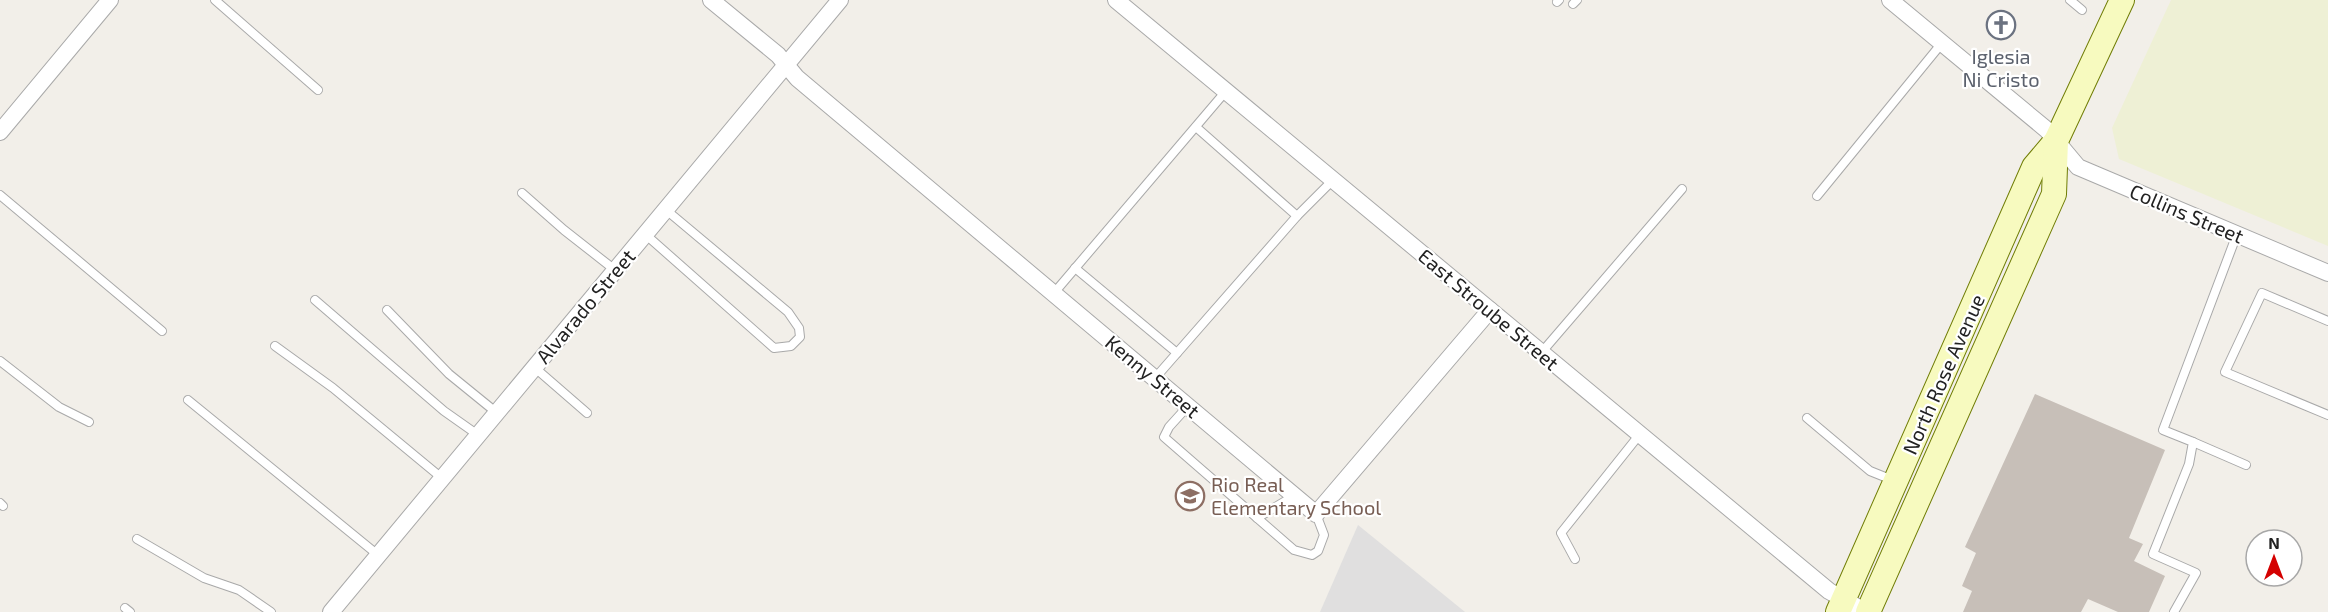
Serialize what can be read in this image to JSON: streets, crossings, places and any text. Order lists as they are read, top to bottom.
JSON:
{
  "streets": {
    "main road": ["North Rose Avenue"],
    "street": [
      "Collins Street",
      "Alvarado Street",
      "East Stroube Street",
      "Kenny Street"
    ]
  },
  "crossings": [
    ["Collins Street", "North Rose Avenue"],
    ["Alvarado Street", "Kenny Street"],
    ["East Stroube Street", "North Rose Avenue"]
  ],
  "places": {
    "church": ["Iglesia Ni Cristo"],
    "school or university": ["Rio Real Elementary School"]
  },
  "north": "top"
}
